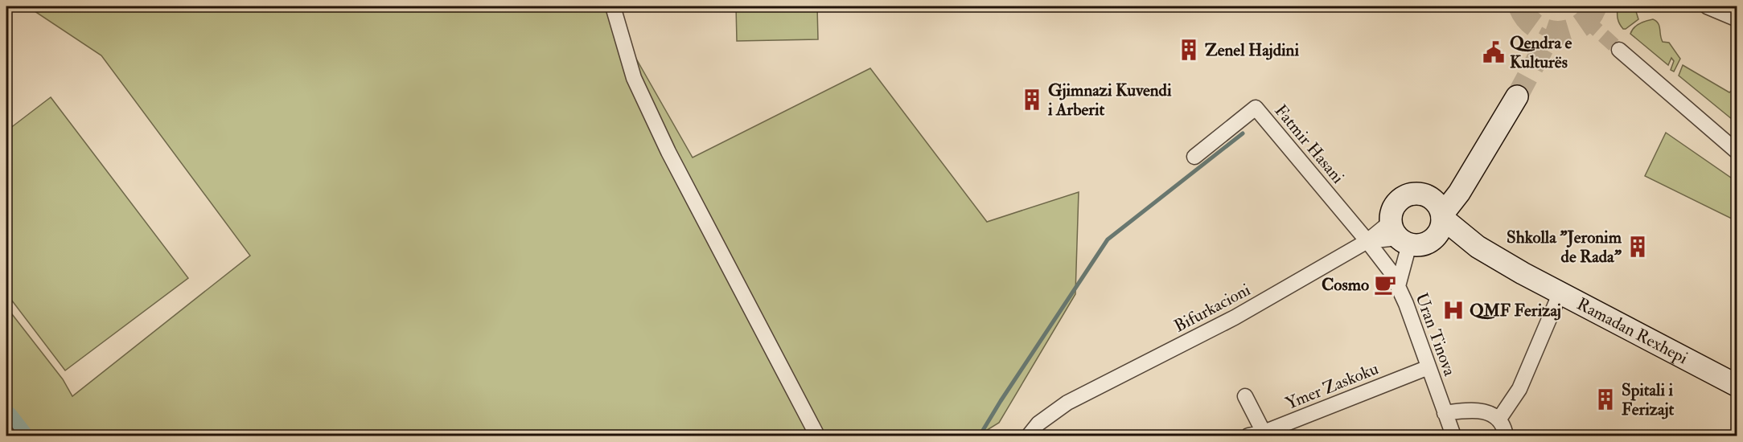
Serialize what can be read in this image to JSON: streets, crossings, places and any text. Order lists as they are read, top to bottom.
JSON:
{
  "streets": {
    "street": [
      "Fatmir Hasani",
      "Bifurkacioni",
      "Ramadan Rexhepi",
      "Uran Tinova",
      "Ymer Zaskoku"
    ]
  },
  "crossings": [
    ["Fatmir Hasani", "Bifurkacioni"],
    ["Bifurkacioni", "Ramadan Rexhepi"],
    ["Bifurkacioni", "Uran Tinova"],
    ["Ramadan Rexhepi", "Uran Tinova"],
    ["Uran Tinova", "Ymer Zaskoku"]
  ],
  "places": {
    "building": [
      "Zenel Hajdini",
      "Gjimnazi Kuvendi i Arberit",
      "Shkolla \"Jeronim de Rada\"",
      "Spitali i Ferizajt"
    ],
    "public building": ["Qendra e Kulturës"],
    "cafe": ["Cosmo"],
    "hospital": ["QMF Ferizaj"]
  }
}
